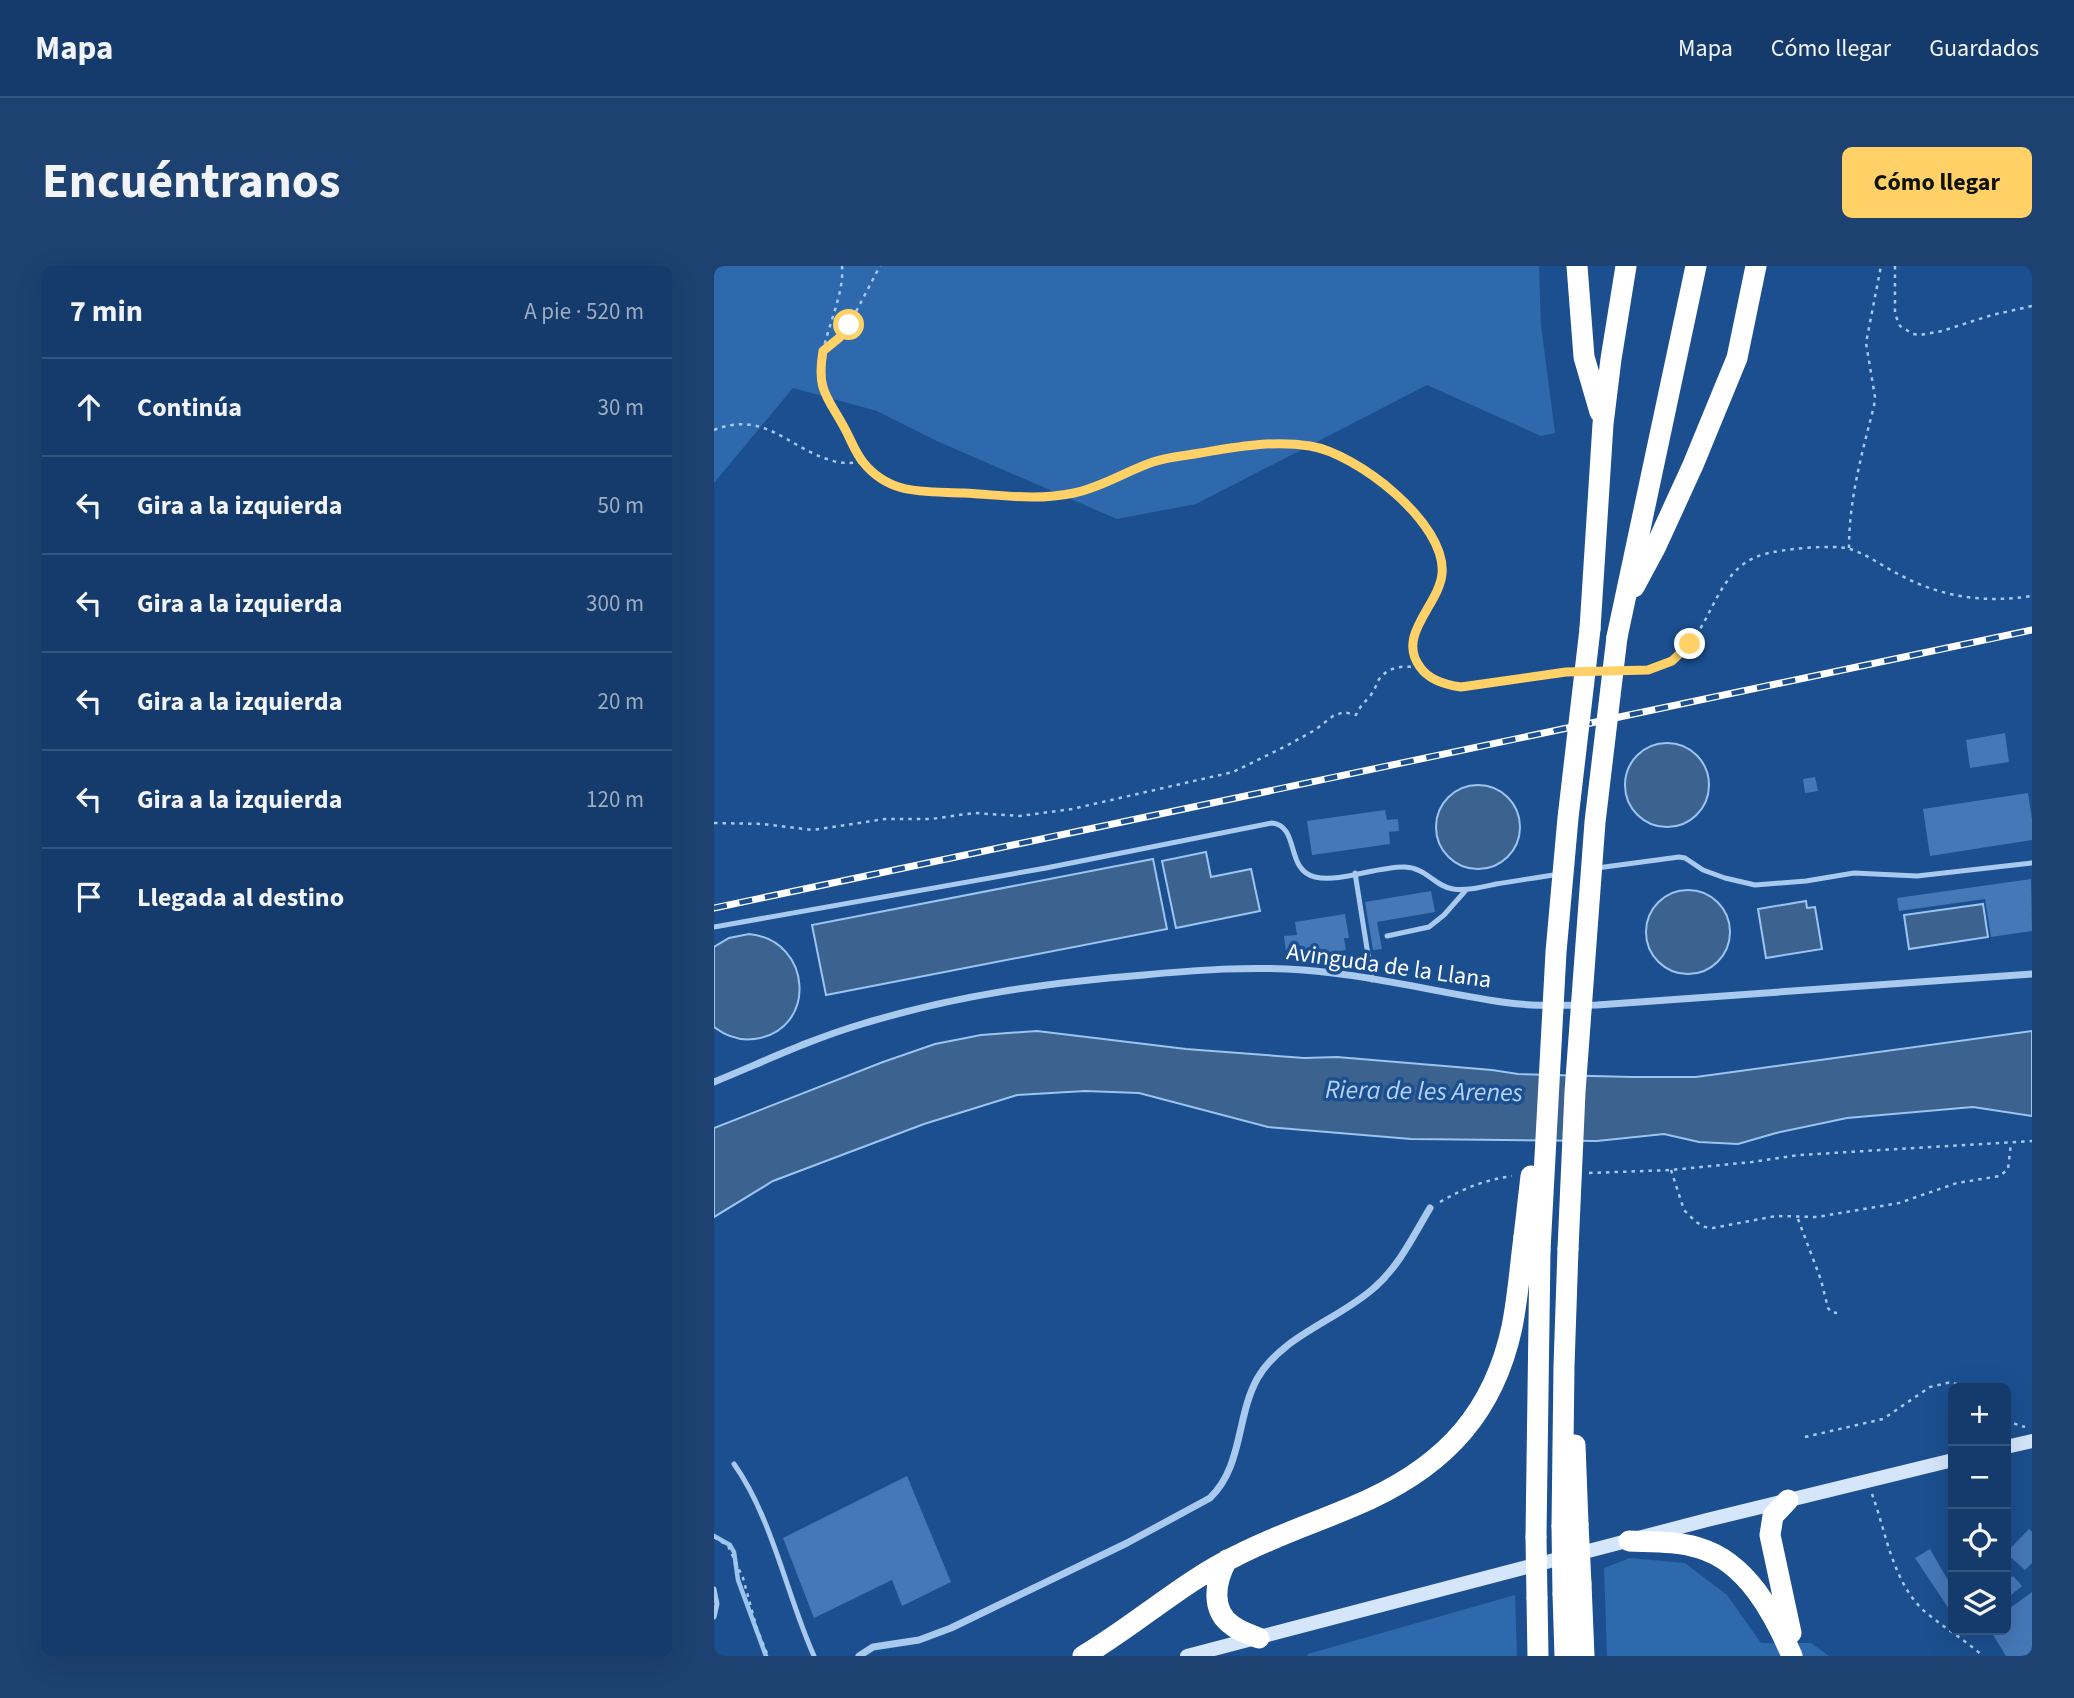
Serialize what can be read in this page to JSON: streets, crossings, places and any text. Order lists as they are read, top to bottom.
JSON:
{
  "streets": {
    "street": ["Avinguda de la Llana"]
  },
  "water": ["Riera de les Arenes"],
  "page": {
    "header": "Mapa",
    "nav": ["Mapa", "Cómo llegar", "Guardados"],
    "title": "Encuéntranos",
    "buttons": "Cómo llegar",
    "heading": ["7 min", "A pie · 520 m"],
    "list": [
      ["Continúa", "30 m"],
      ["Gira a la izquierda", "50 m"],
      ["Gira a la izquierda", "300 m"],
      ["Gira a la izquierda", "20 m"],
      ["Gira a la izquierda", "120 m"],
      "Llegada al destino"
    ],
    "map_buttons": ["+", "−"]
  }
}
